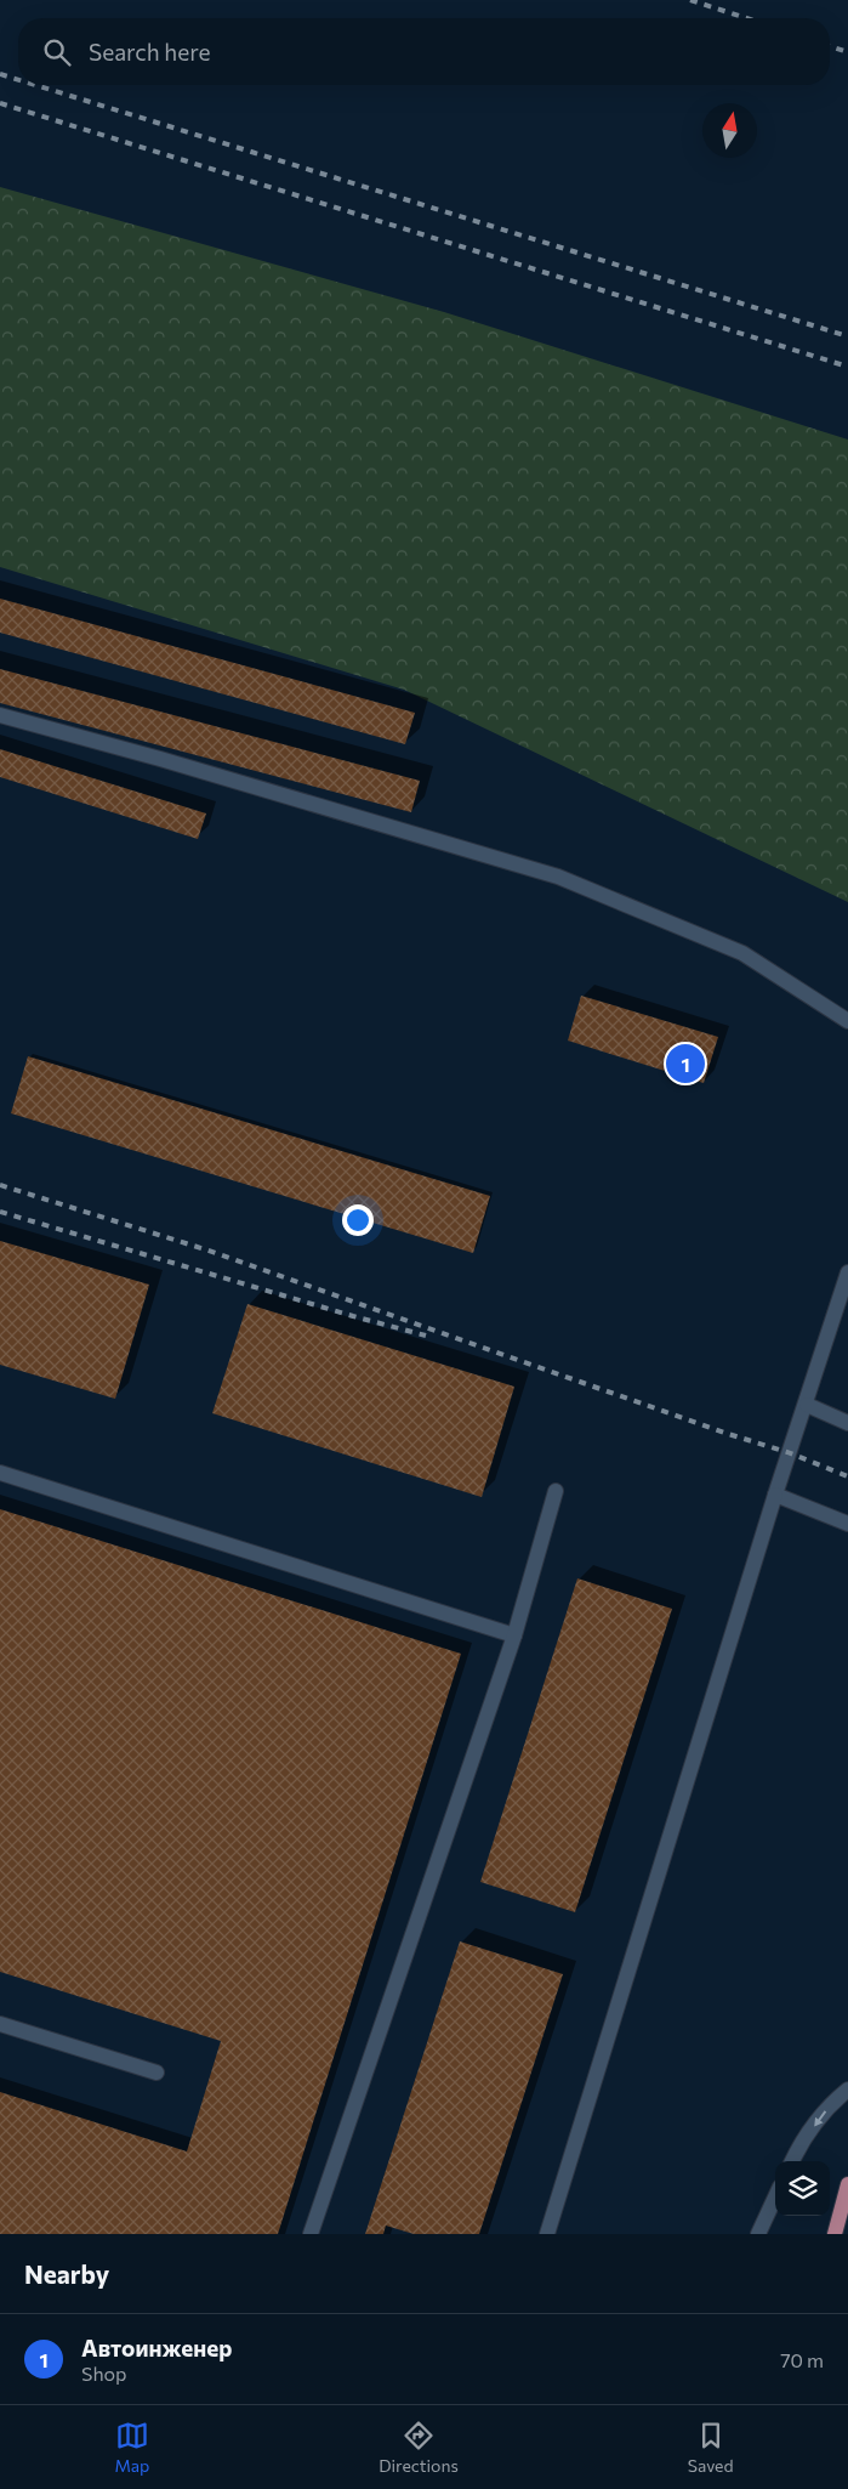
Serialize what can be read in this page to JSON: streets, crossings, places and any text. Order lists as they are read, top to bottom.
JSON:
{
  "north": "top",
  "page": {
    "search": "Search here",
    "pins": "1",
    "heading": "Nearby",
    "list": [
      {
        "mark": "1",
        "name": "Автоинженер",
        "note": "Shop",
        "value": "70 m"
      }
    ],
    "nav": ["Map", "Directions", "Saved"]
  }
}
